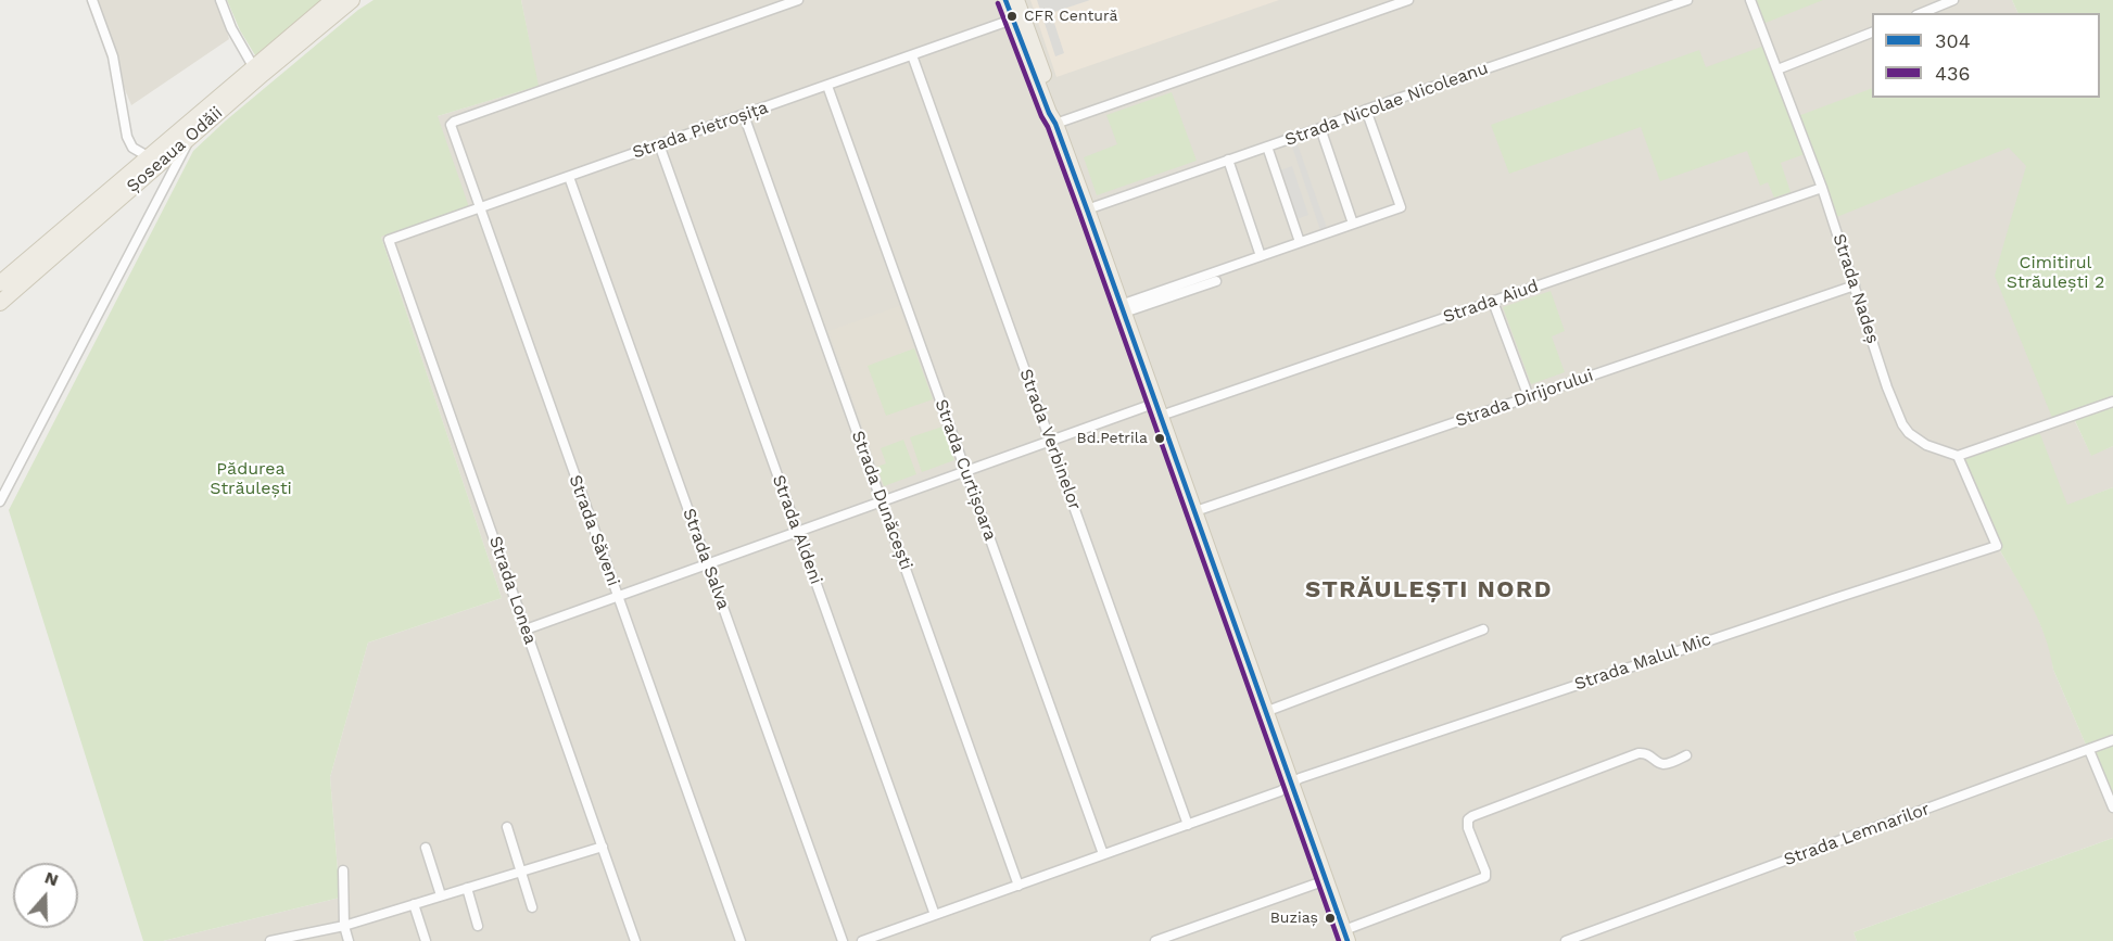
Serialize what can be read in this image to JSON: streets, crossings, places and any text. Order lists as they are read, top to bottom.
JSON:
{
  "streets": {
    "main road": ["Șoseaua Odăii"],
    "street": [
      "Strada Nicolae Nicoleanu",
      "Strada Pietroșița",
      "Strada Nadeș",
      "Strada Aiud",
      "Strada Dirijorului",
      "Strada Verbinelor",
      "Strada Curtișoara",
      "Strada Dunăcești",
      "Strada Aldeni",
      "Strada Săveni",
      "Strada Salva",
      "Strada Lonea",
      "Strada Malul Mic",
      "Strada Lemnarilor"
    ]
  },
  "crossings": [
    ["Strada Pietroșița", "Strada Verbinelor"],
    ["Strada Pietroșița", "Strada Curtișoara"],
    ["Strada Pietroșița", "Strada Dunăcești"],
    ["Strada Pietroșița", "Strada Aldeni"],
    ["Strada Pietroșița", "Strada Săveni"],
    ["Strada Pietroșița", "Strada Salva"],
    ["Strada Pietroșița", "Strada Lonea"],
    ["Strada Nadeș", "Strada Aiud"],
    ["Strada Nadeș", "Strada Dirijorului"],
    ["Strada Nadeș", "Strada Malul Mic"],
    ["Strada Aiud", "Strada Verbinelor"],
    ["Strada Aiud", "Strada Curtișoara"],
    ["Strada Aiud", "Strada Dunăcești"],
    ["Strada Aiud", "Strada Aldeni"],
    ["Strada Aiud", "Strada Săveni"],
    ["Strada Aiud", "Strada Salva"],
    ["Strada Aiud", "Strada Lonea"],
    ["Strada Verbinelor", "Strada Malul Mic"],
    ["Strada Curtișoara", "Strada Malul Mic"],
    ["Strada Dunăcești", "Strada Malul Mic"],
    ["Strada Aldeni", "Strada Malul Mic"]
  ],
  "districts": ["STRĂULEȘTI NORD"],
  "parks": ["Cimitirul Străulești 2", "Pădurea Străulești"],
  "places": ["CFR Centură", "Bd.Petrila", "Buziaș"],
  "lines": ["transit line 304", "transit line 436"],
  "legend": ["304", "436"],
  "north": "top"
}
